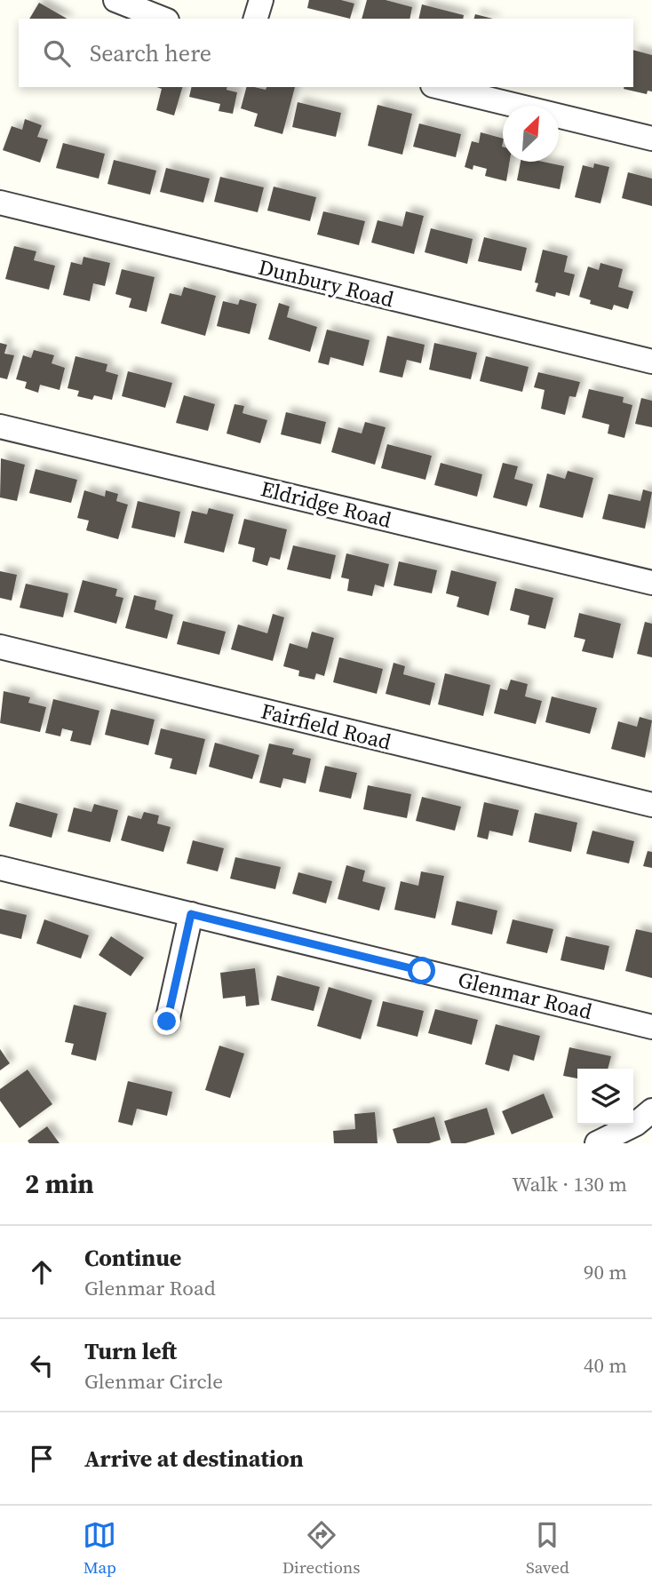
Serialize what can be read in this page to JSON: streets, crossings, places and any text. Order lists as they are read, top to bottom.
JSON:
{
  "streets": {
    "street": [
      "Dunbury Road",
      "Eldridge Road",
      "Fairfield Road",
      "Glenmar Road"
    ]
  },
  "north": "top right",
  "page": {
    "search": "Search here",
    "heading": ["2 min", "Walk · 130 m"],
    "list": [
      ["Continue", "Glenmar Road", "90 m"],
      ["Turn left", "Glenmar Circle", "40 m"],
      "Arrive at destination"
    ],
    "nav": ["Map", "Directions", "Saved"]
  }
}
